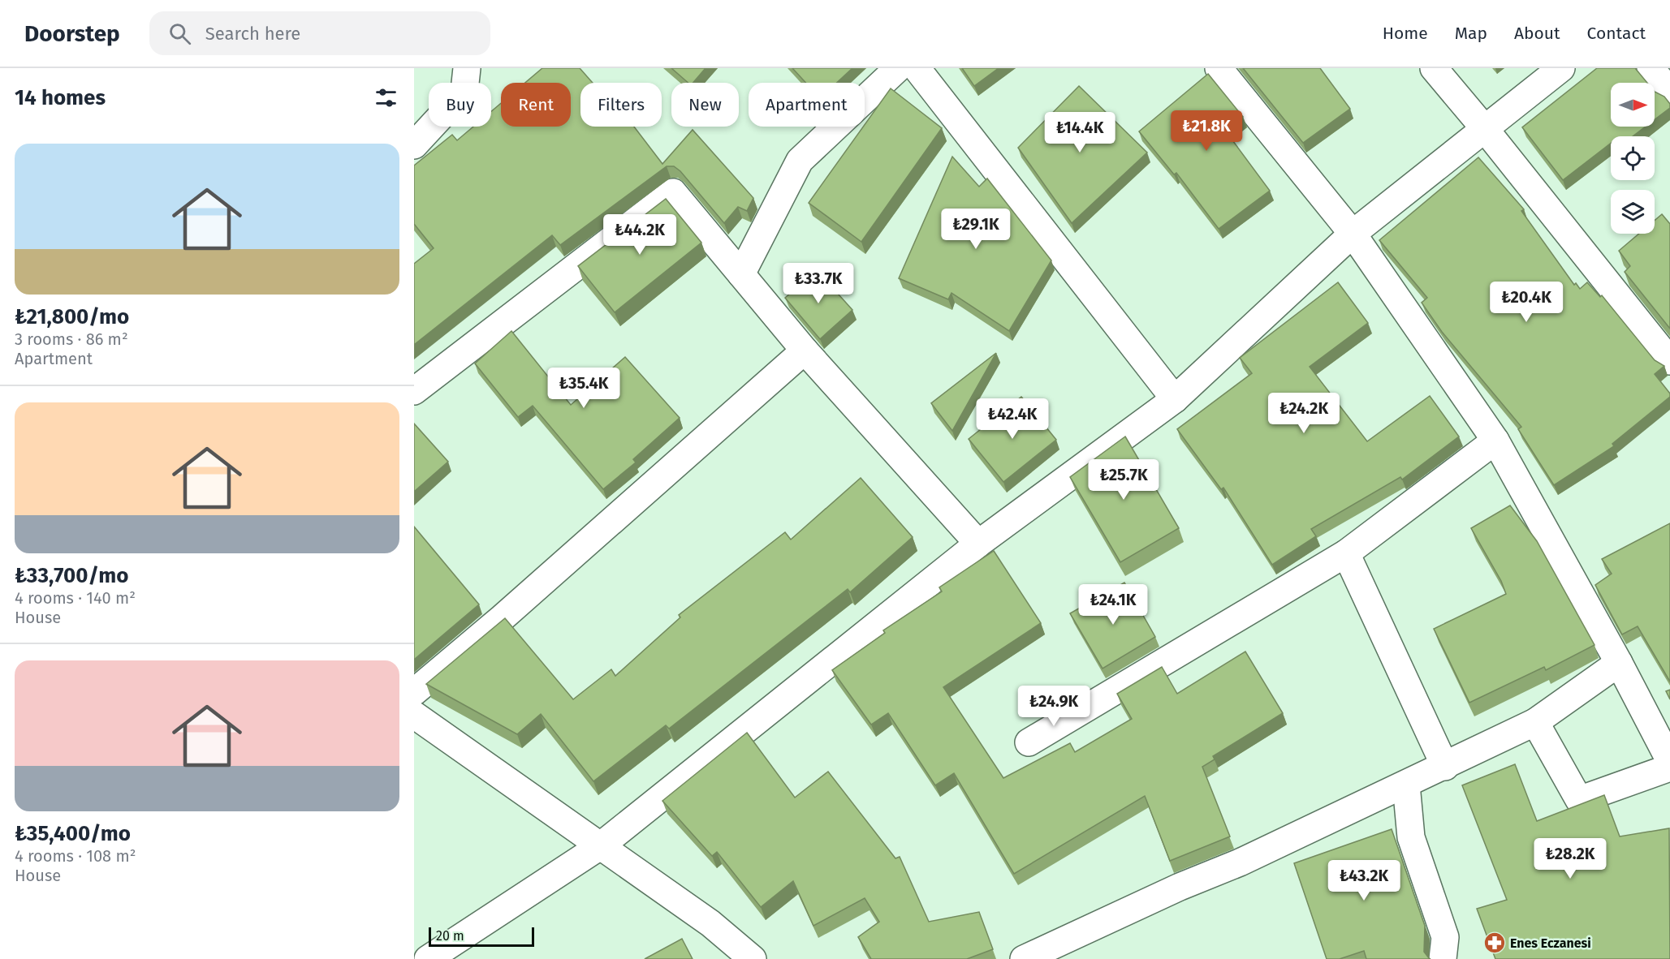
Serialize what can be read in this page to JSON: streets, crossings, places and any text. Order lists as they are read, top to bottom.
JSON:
{
  "places": {
    "pharmacy": ["Enes Eczanesi"]
  },
  "scale_bar": "20 m",
  "north": "right",
  "page": {
    "header": "Doorstep",
    "search": "Search here",
    "nav": [
      "Home",
      "Map",
      "About",
      "Contact"
    ],
    "heading": "14 homes",
    "chip": [
      "Buy",
      "Rent",
      "Filters",
      "New",
      "Apartment"
    ],
    "price": [
      "₺21.8K",
      "₺14.4K",
      "₺29.1K",
      "₺44.2K",
      "₺33.7K",
      "₺20.4K",
      "₺35.4K",
      "₺24.2K",
      "₺42.4K",
      "₺25.7K",
      "₺24.1K",
      "₺24.9K",
      "₺28.2K",
      "₺43.2K"
    ],
    "list": [
      {
        "name": "₺21,800/mo",
        "note": "3 rooms · 86 m² · Apartment"
      },
      {
        "name": "₺33,700/mo",
        "note": "4 rooms · 140 m² · House"
      },
      {
        "name": "₺35,400/mo",
        "note": "4 rooms · 108 m² · House"
      }
    ],
    "scale": "20 m"
  }
}
